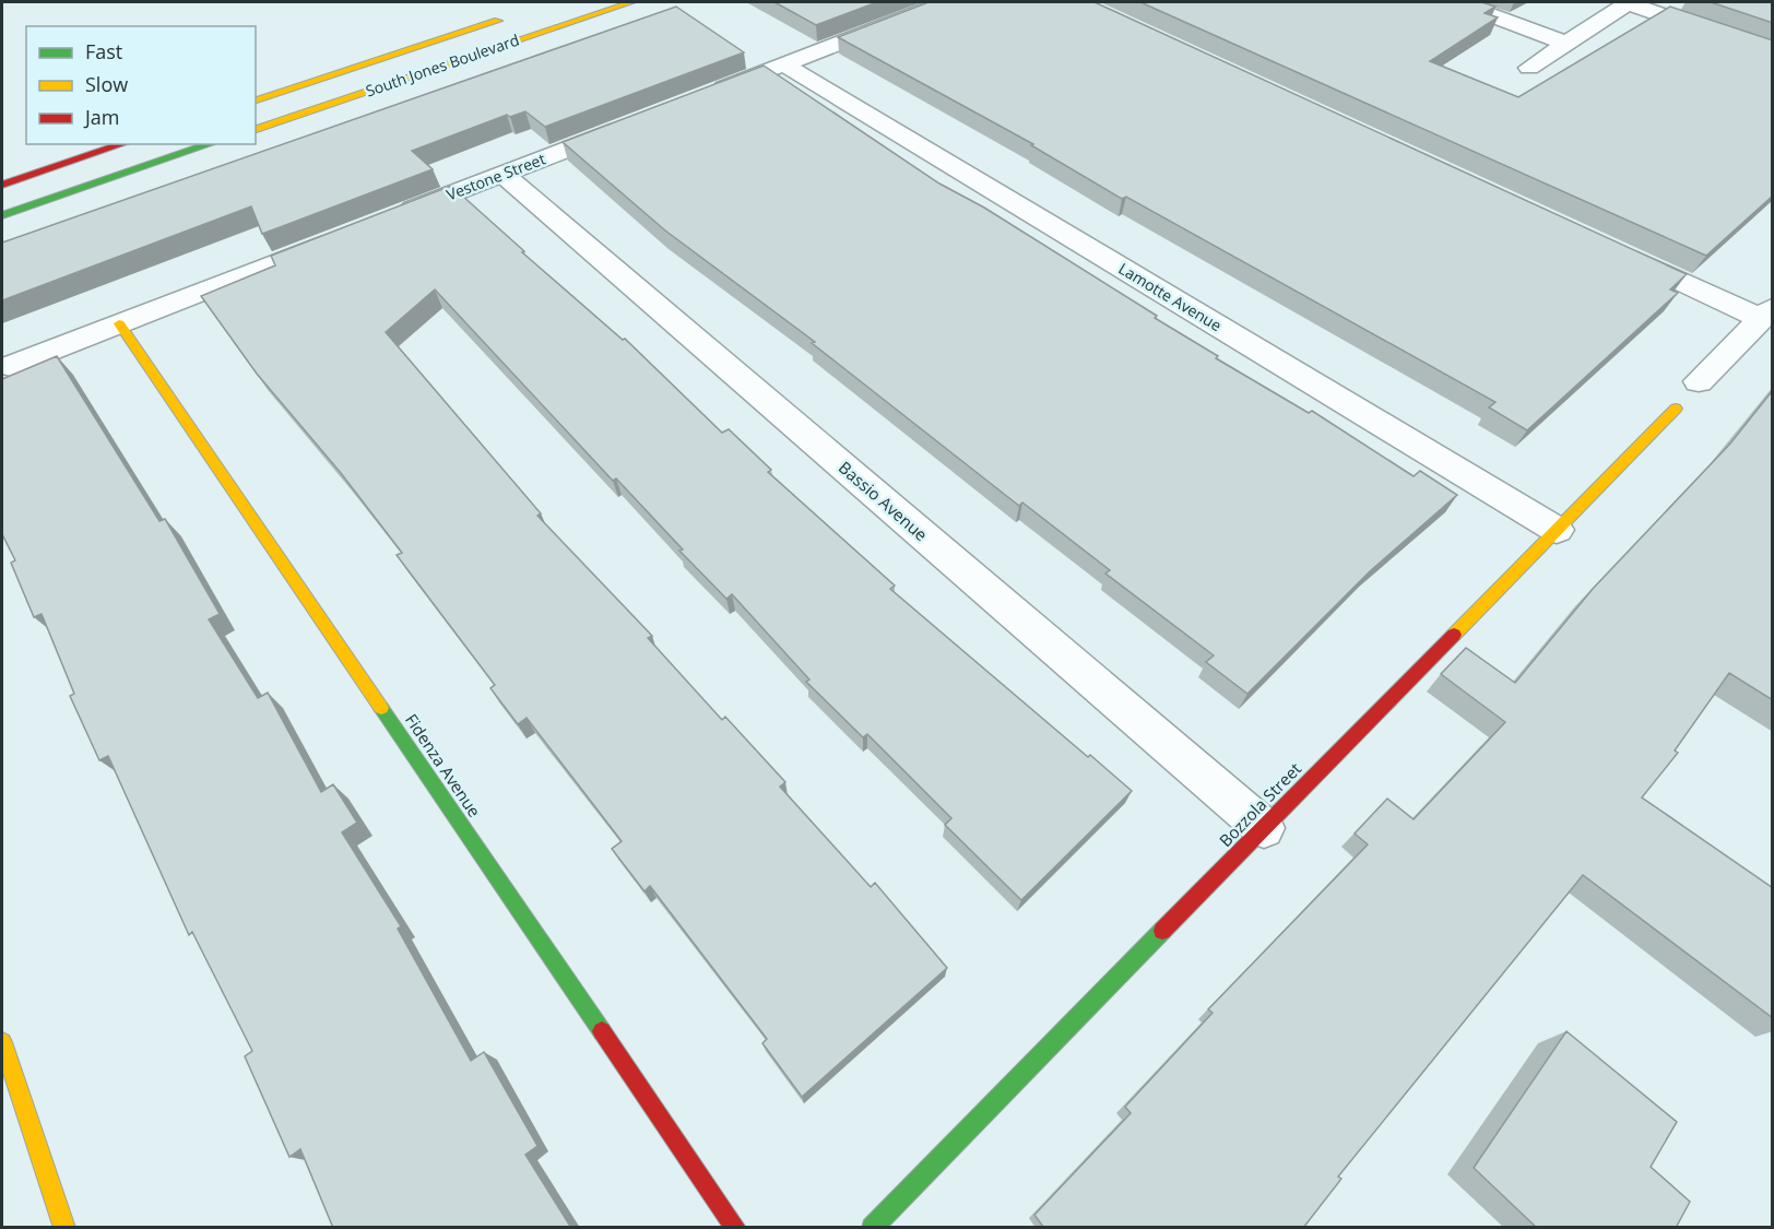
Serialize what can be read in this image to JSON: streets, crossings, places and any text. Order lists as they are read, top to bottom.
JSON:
{
  "streets": {
    "street": [
      "South Jones Boulevard",
      "Vestone Street",
      "Lamotte Avenue",
      "Bassio Avenue",
      "Fidenza Avenue",
      "Bozzola Street"
    ]
  },
  "crossings": [
    ["Vestone Street", "Bassio Avenue"],
    ["Lamotte Avenue", "Bozzola Street"],
    ["Bassio Avenue", "Bozzola Street"]
  ],
  "legend": ["Fast", "Slow", "Jam"]
}
